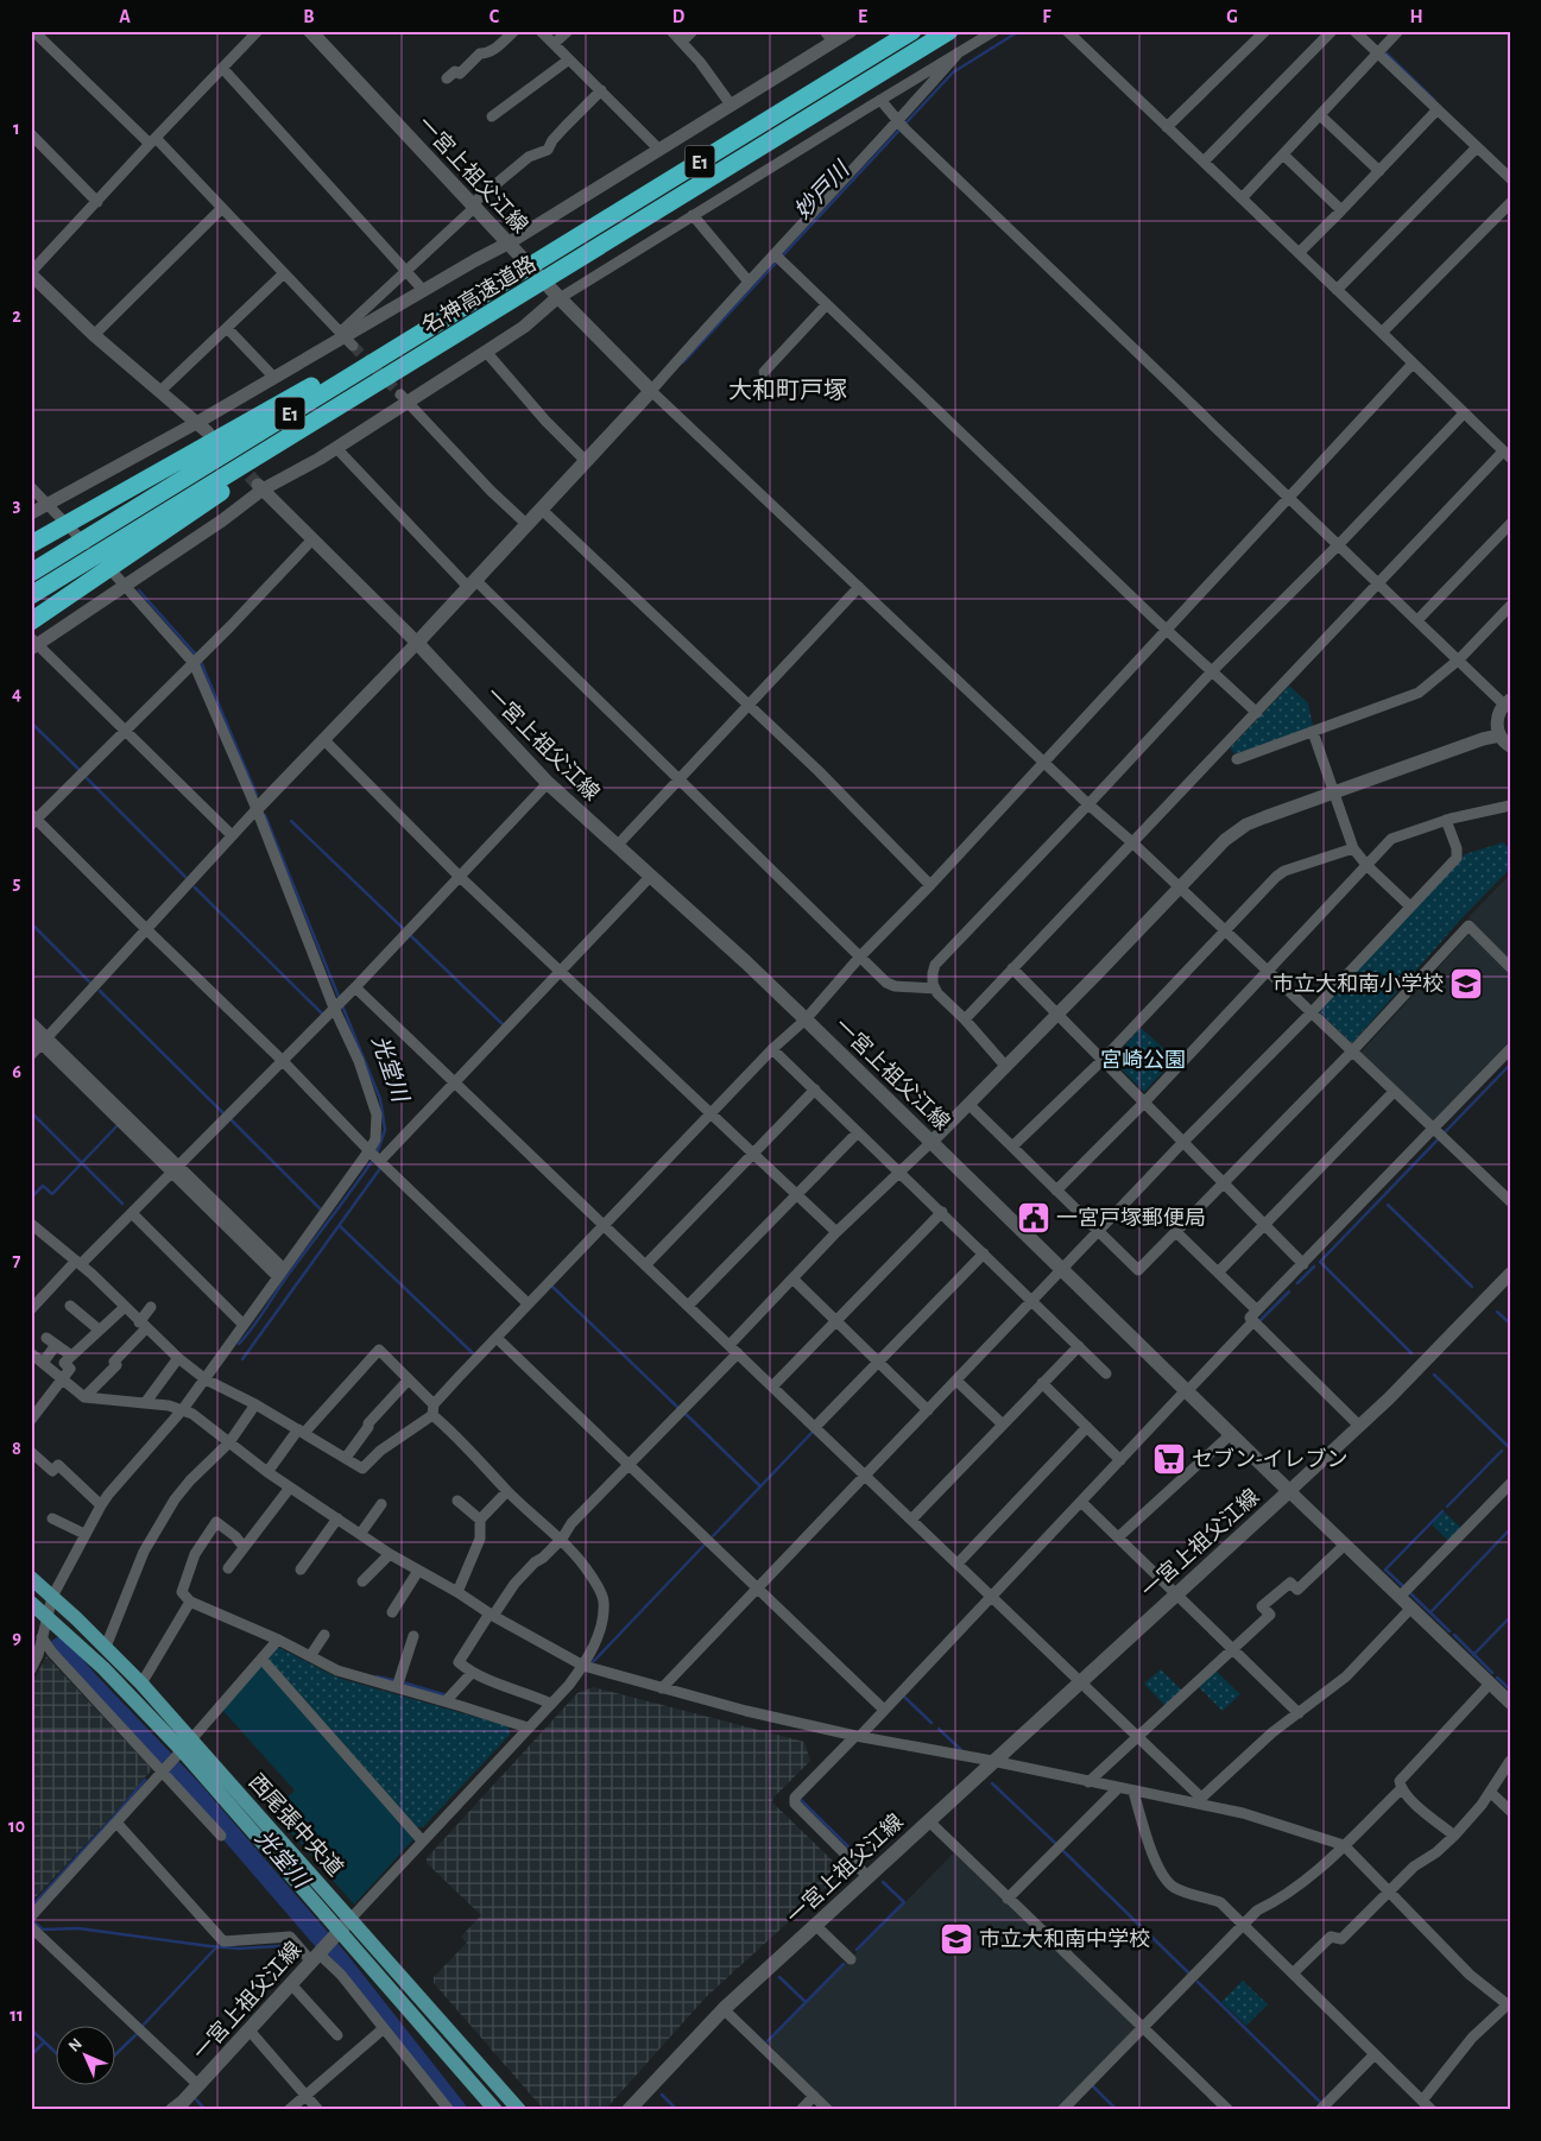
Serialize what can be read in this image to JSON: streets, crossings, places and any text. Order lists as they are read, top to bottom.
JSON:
{
  "streets": {
    "highway": ["E1", "名神高速道路"],
    "main road": ["一宮上祖父江線", "西尾張中央道"]
  },
  "crossings": [
    ["一宮上祖父江線", "西尾張中央道"]
  ],
  "districts": ["大和町戸塚"],
  "water": ["妙戸川", "光堂川"],
  "parks": ["宮崎公園"],
  "places": {
    "school or university": ["市立大和南小学校", "市立大和南中学校"],
    "public building": ["一宮戸塚郵便局"],
    "supermarket": ["セブン-イレブン"]
  },
  "north": "top left",
  "grid": {
    "columns": [
      "A",
      "B",
      "C",
      "D",
      "E",
      "F",
      "G",
      "H"
    ],
    "rows": [
      "1",
      "2",
      "3",
      "4",
      "5",
      "6",
      "7",
      "8",
      "9",
      "10",
      "11"
    ]
  }
}
